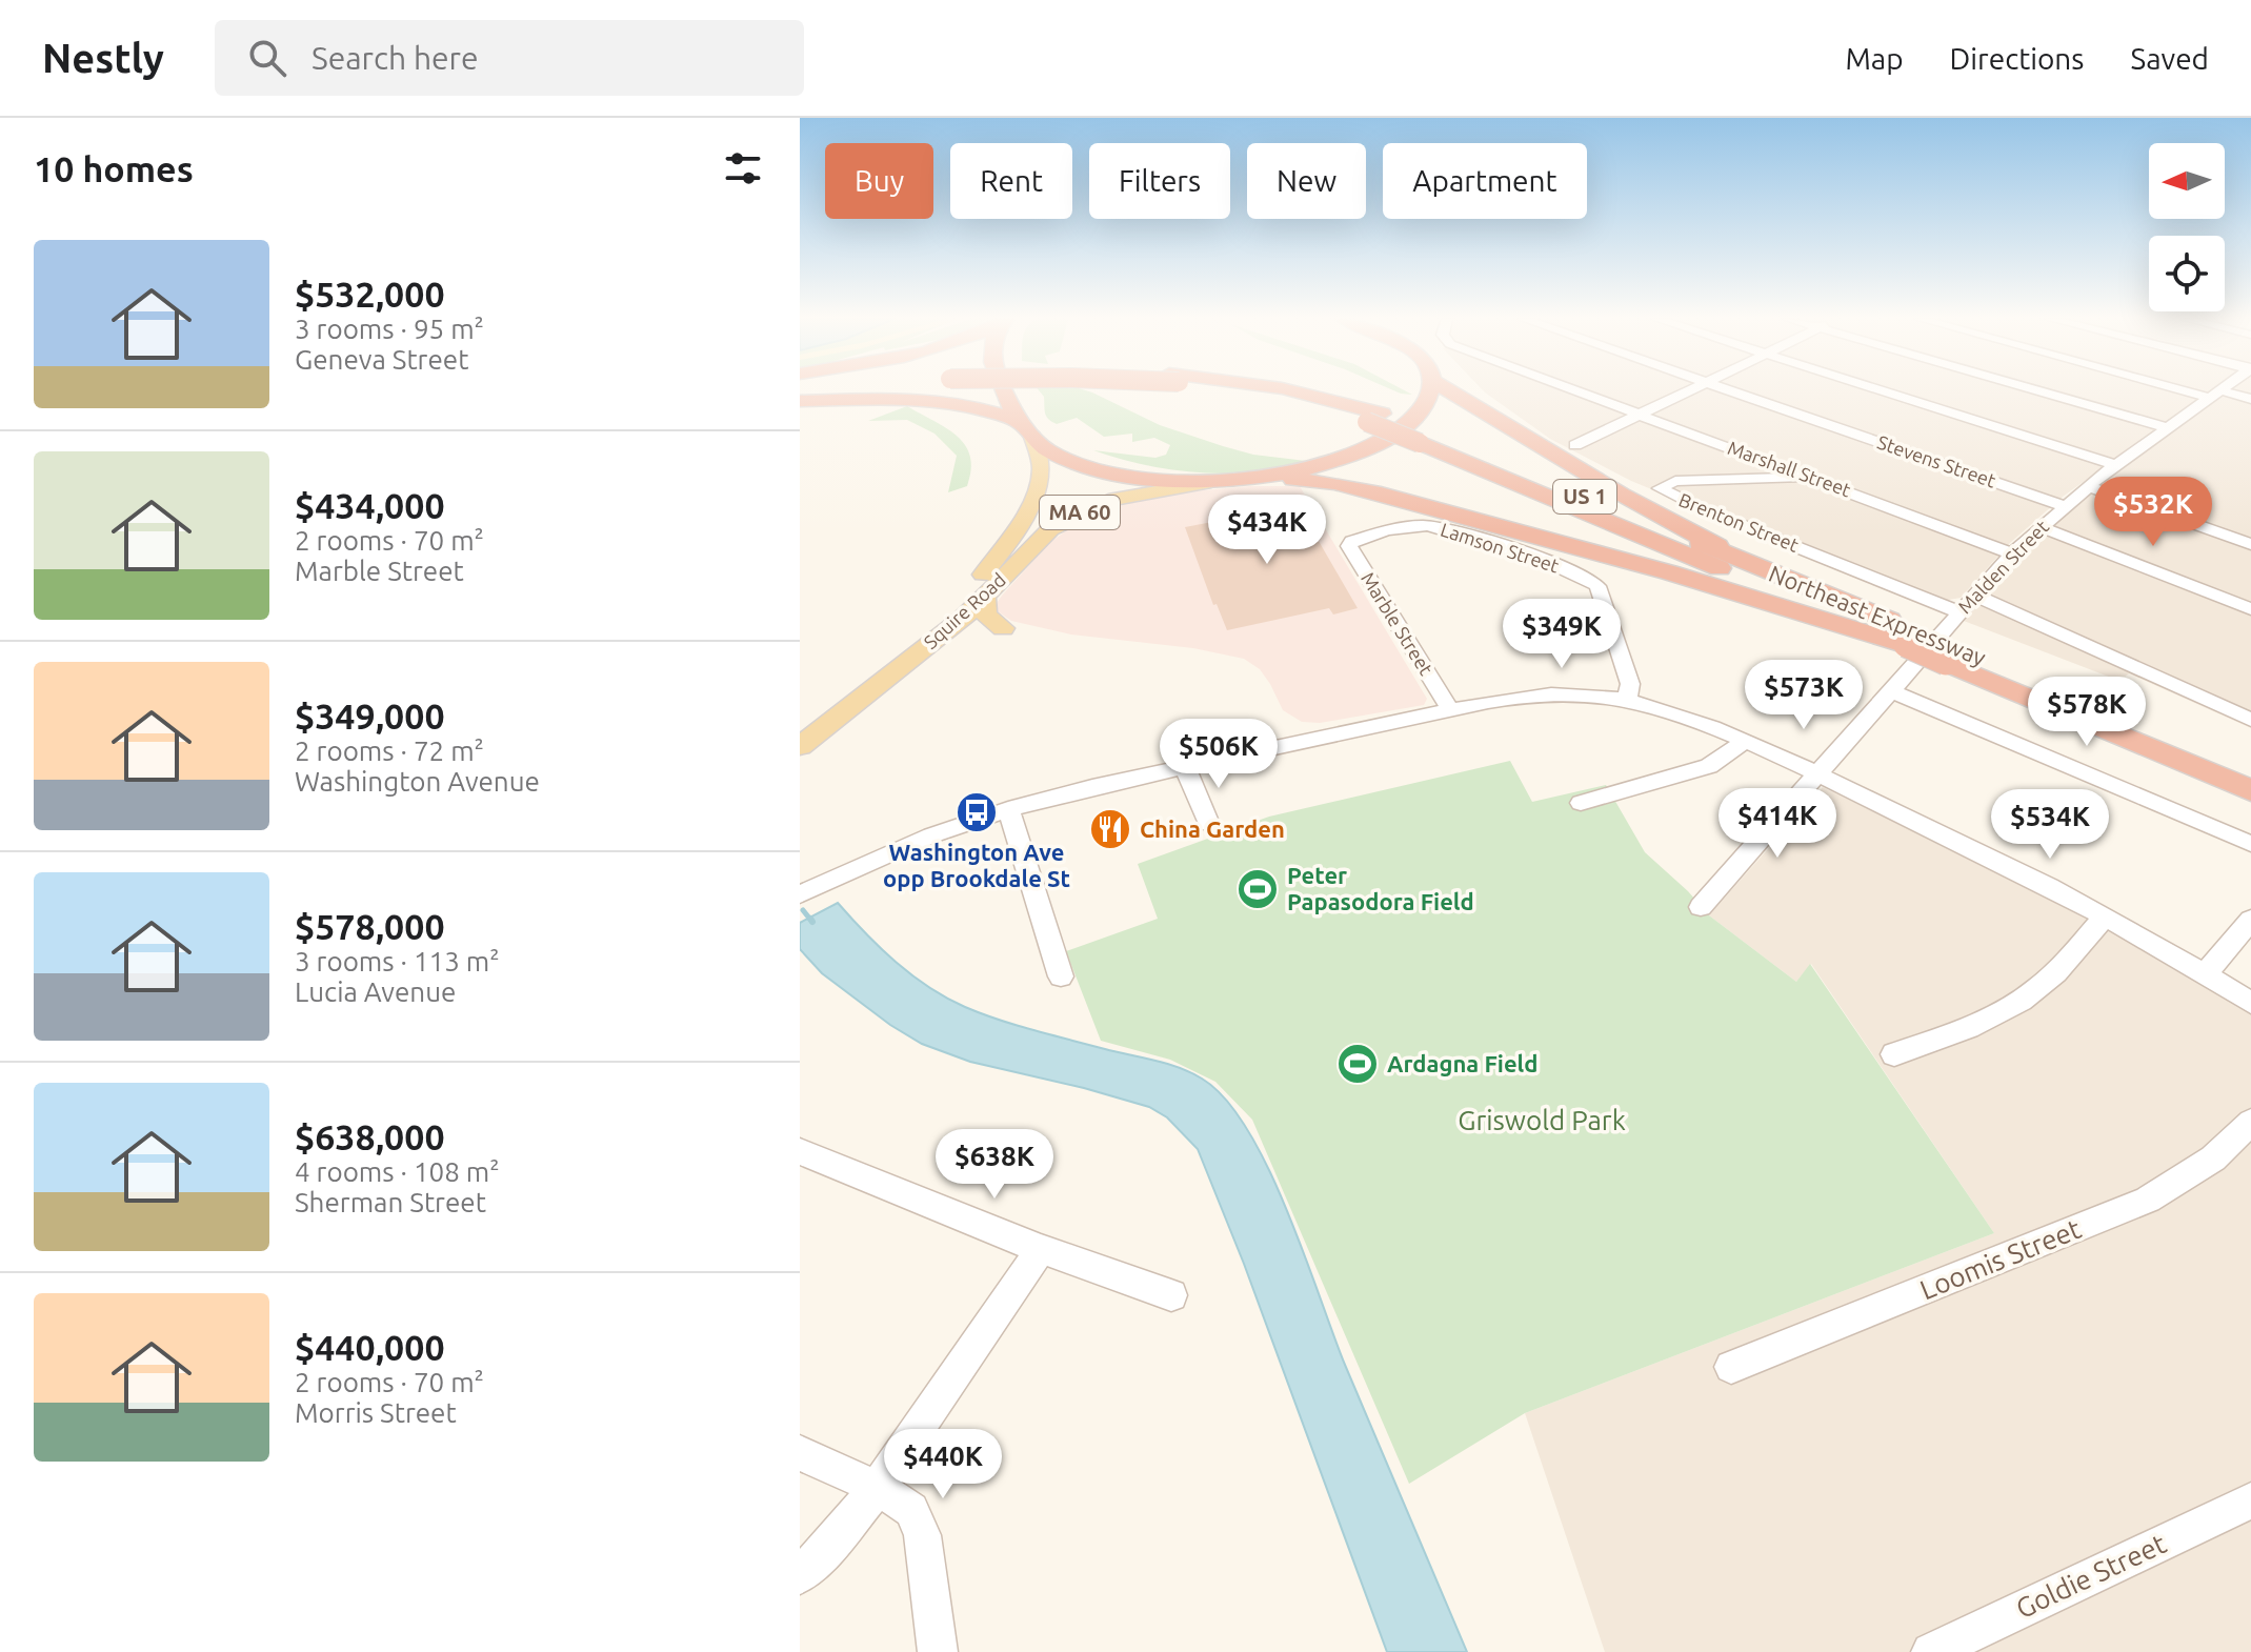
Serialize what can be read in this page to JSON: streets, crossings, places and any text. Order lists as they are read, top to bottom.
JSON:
{
  "streets": {
    "highway": ["US 1", "MA 60", "Northeast Expressway"],
    "main road": ["Squire Road"],
    "street": [
      "Stevens Street",
      "Marshall Street",
      "Brenton Street",
      "Lamson Street",
      "Malden Street",
      "Marble Street",
      "Loomis Street",
      "Goldie Street"
    ]
  },
  "crossings": [
    ["Stevens Street", "Malden Street"],
    ["Marshall Street", "Brenton Street"],
    ["Marshall Street", "Malden Street"],
    ["US 1", "Northeast Expressway"],
    ["MA 60", "Squire Road"],
    ["Brenton Street", "Malden Street"],
    ["Lamson Street", "Marble Street"]
  ],
  "parks": ["Griswold Park"],
  "places": {
    "bus stop": ["Washington Ave opp Brookdale St"],
    "restaurant": ["China Garden"],
    "sports": ["Peter Papasodora Field", "Ardagna Field"]
  },
  "north": "left",
  "page": {
    "header": "Nestly",
    "search": "Search here",
    "nav": ["Map", "Directions", "Saved"],
    "heading": "10 homes",
    "chip": [
      "Buy",
      "Rent",
      "Filters",
      "New",
      "Apartment"
    ],
    "list": [
      {
        "name": "$532,000",
        "note": "3 rooms · 95 m² · Geneva Street"
      },
      {
        "name": "$434,000",
        "note": "2 rooms · 70 m² · Marble Street"
      },
      {
        "name": "$349,000",
        "note": "2 rooms · 72 m² · Washington Avenue"
      },
      {
        "name": "$578,000",
        "note": "3 rooms · 113 m² · Lucia Avenue"
      },
      {
        "name": "$638,000",
        "note": "4 rooms · 108 m² · Sherman Street"
      },
      {
        "name": "$440,000",
        "note": "2 rooms · 70 m² · Morris Street"
      }
    ],
    "price": [
      "$532K",
      "$434K",
      "$349K",
      "$573K",
      "$578K",
      "$506K",
      "$414K",
      "$534K",
      "$638K",
      "$440K"
    ]
  }
}
